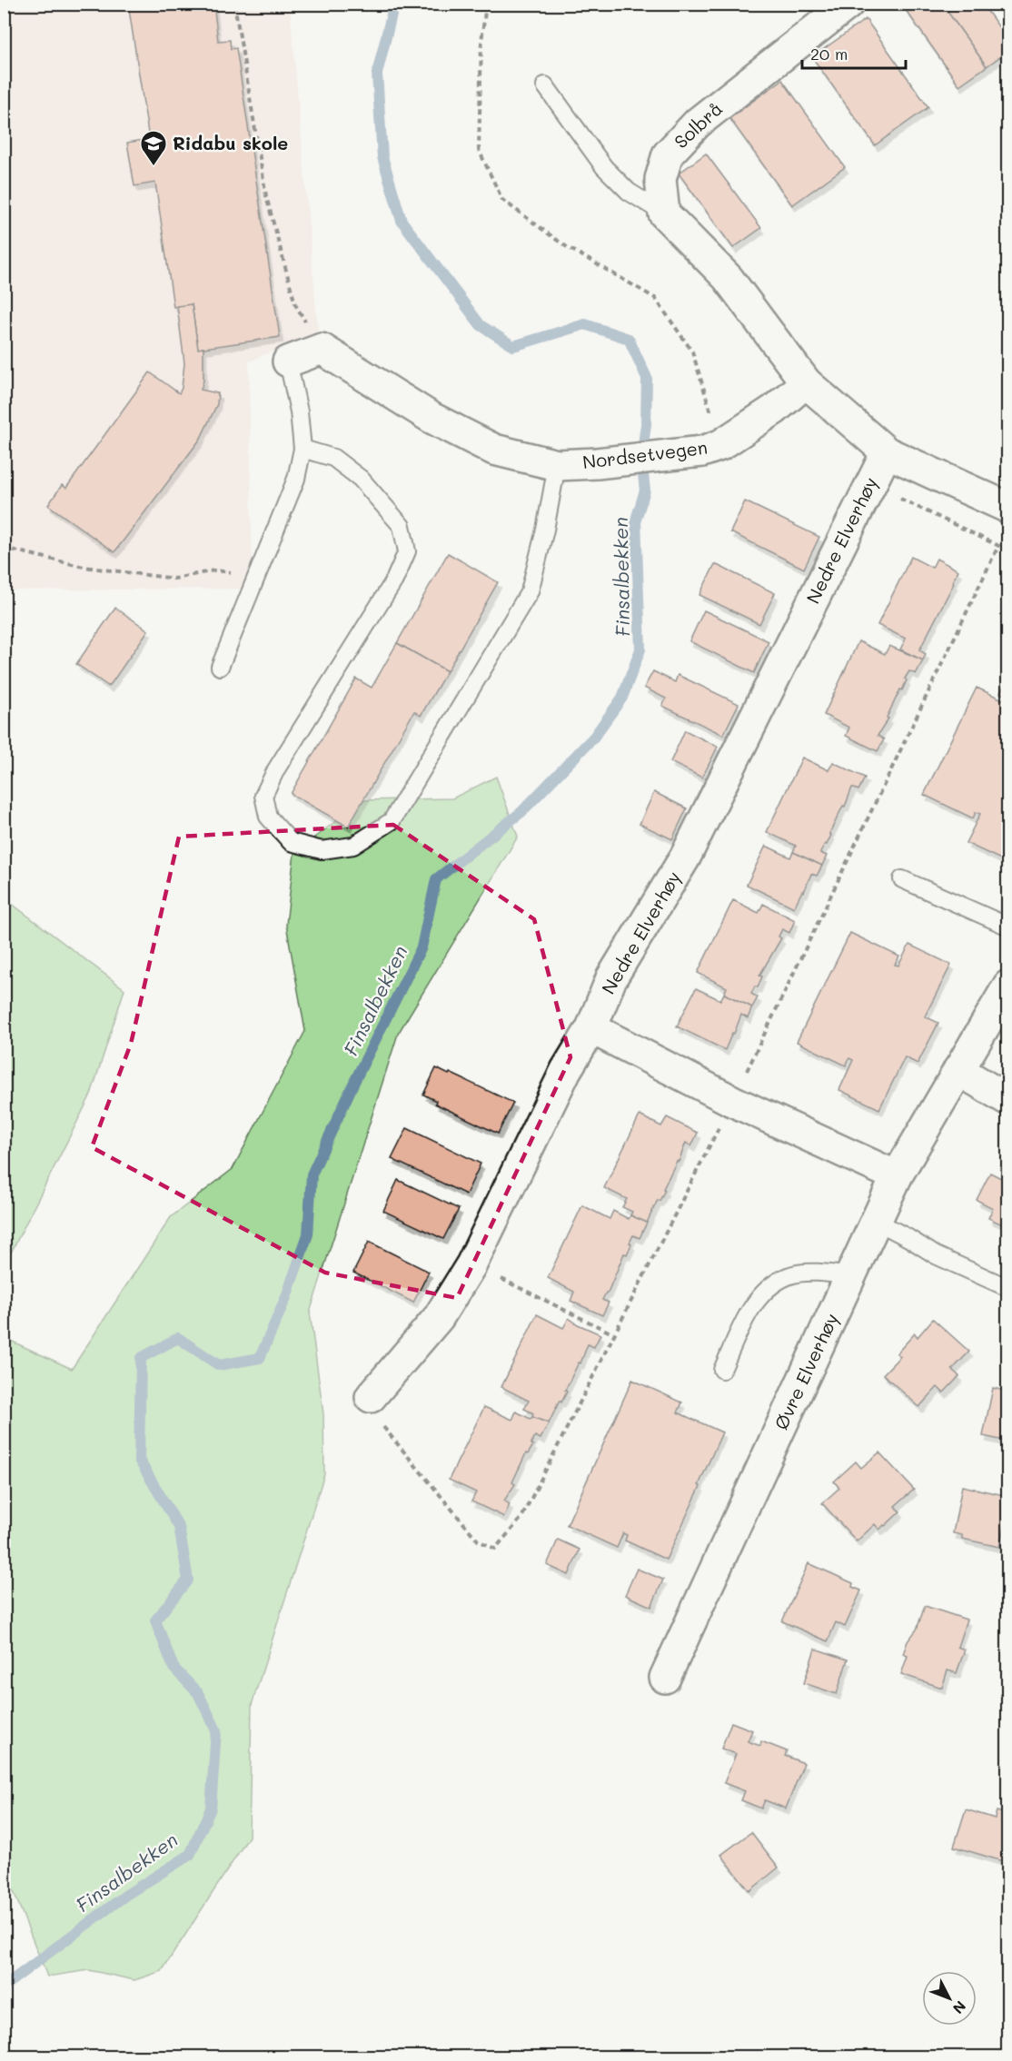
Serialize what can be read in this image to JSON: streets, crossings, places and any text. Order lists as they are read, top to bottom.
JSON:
{
  "streets": {
    "street": [
      "Solbrå",
      "Nordsetvegen",
      "Nedre Elverhøy",
      "Øvre Elverhøy"
    ]
  },
  "water": ["Finsalbekken"],
  "places": {
    "school or university": ["Ridabu skole"]
  },
  "scale_bar": "20 m",
  "north": "bottom right"
}
